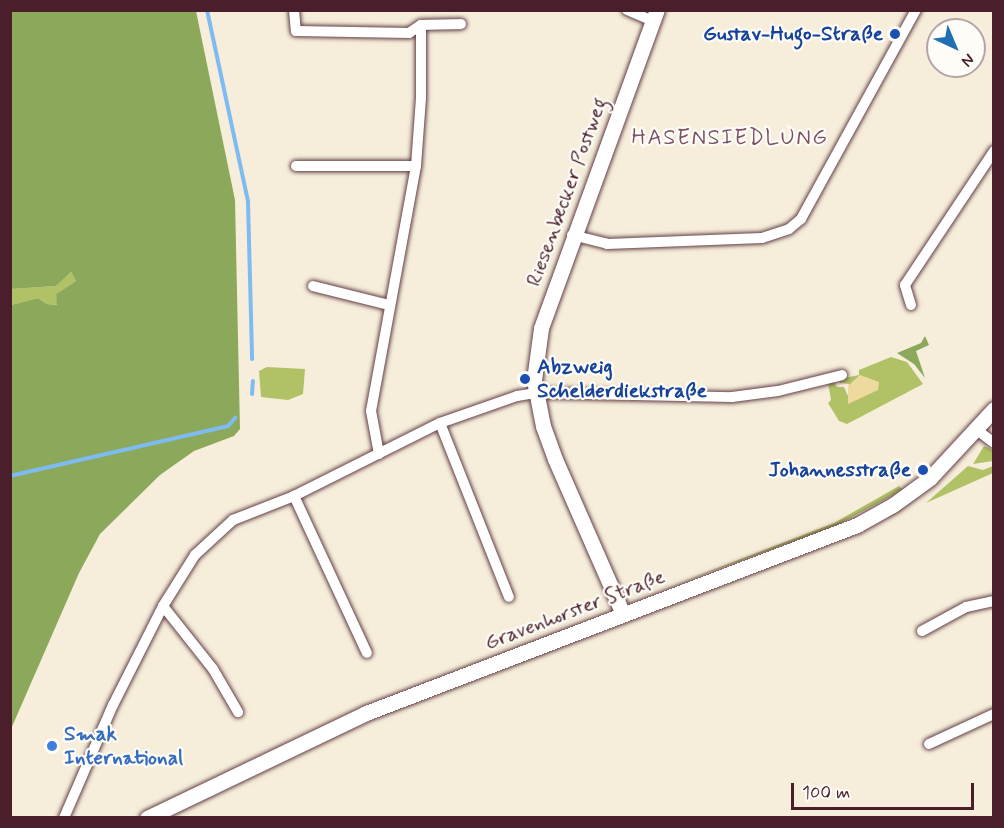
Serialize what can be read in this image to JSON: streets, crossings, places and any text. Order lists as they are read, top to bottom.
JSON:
{
  "streets": {
    "main road": ["Riesenbecker Postweg", "Gravenhorster Straße"]
  },
  "crossings": [
    ["Riesenbecker Postweg", "Gravenhorster Straße"]
  ],
  "districts": ["HASENSIEDLUNG"],
  "places": [
    "Gustav-Hugo-Straße",
    "Abzweig Schelderdiekstraße",
    "Johannesstraße",
    "Smak International"
  ],
  "scale_bar": "100 m",
  "north": "bottom right"
}
